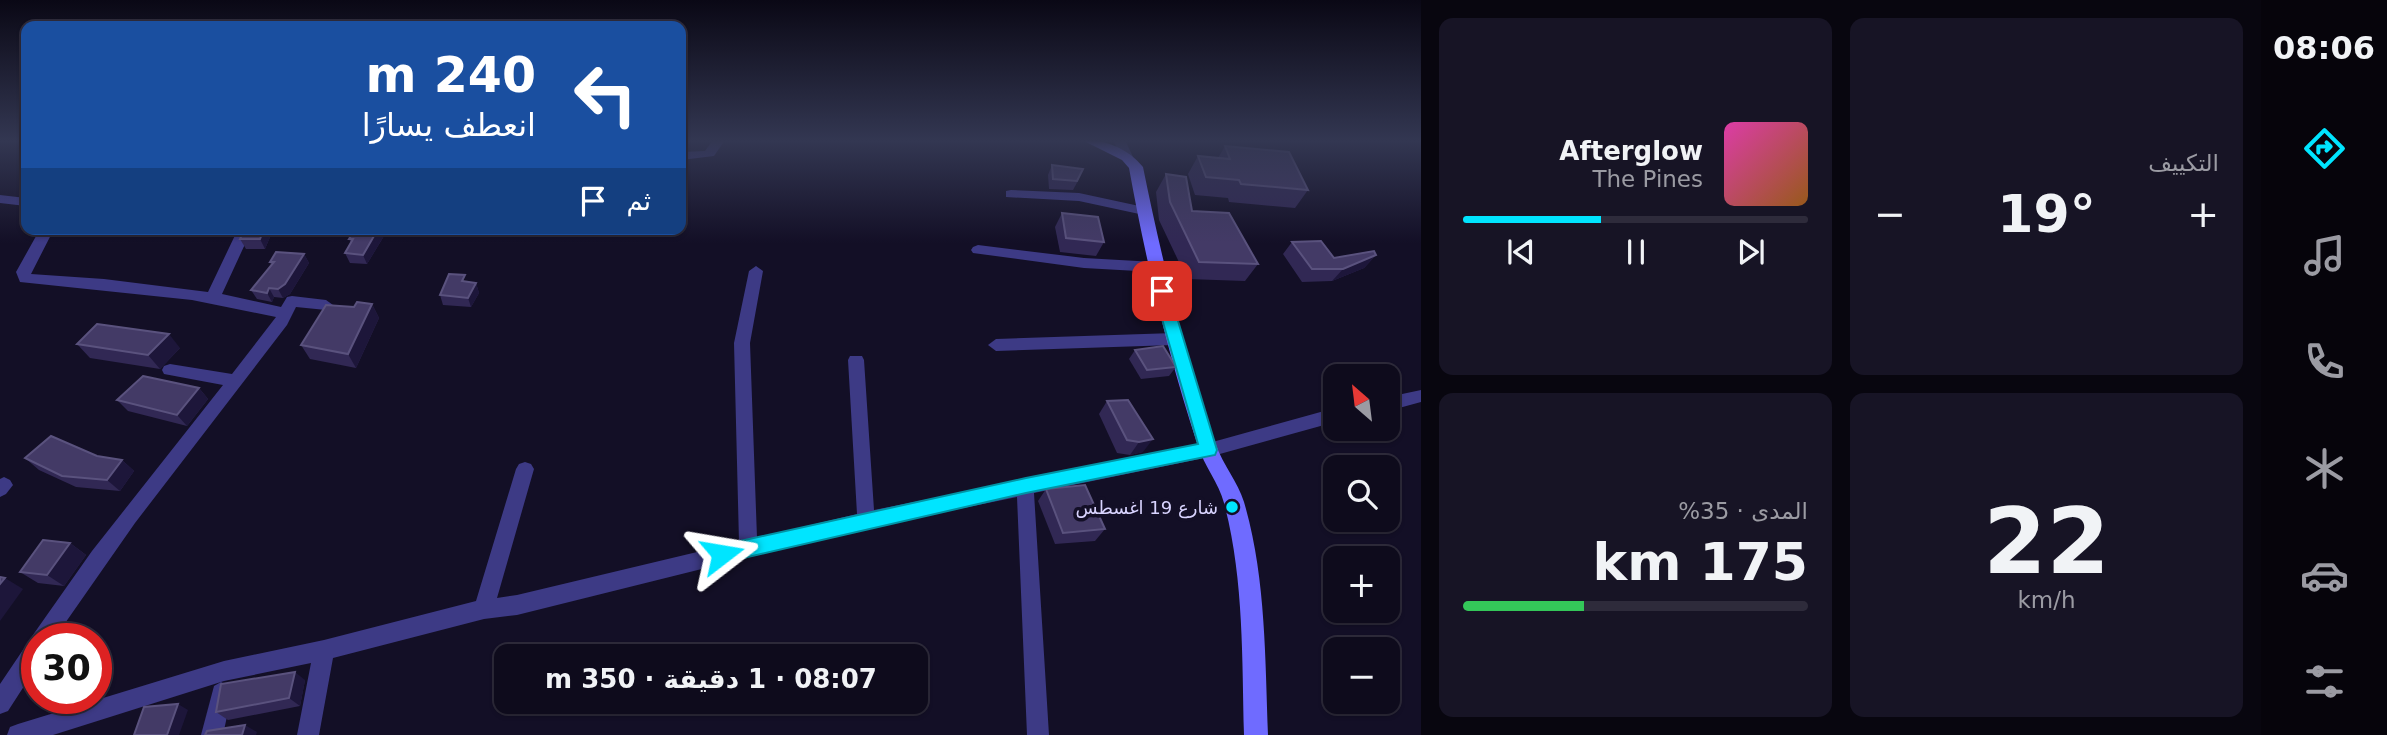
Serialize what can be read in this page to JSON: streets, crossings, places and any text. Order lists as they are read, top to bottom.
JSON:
{
  "places": ["شارع 19 اغسطس"],
  "north": "top left",
  "page": {
    "tabs": "08:06",
    "tile": [
      "التكييف",
      ["22", "km/h"],
      ["المدى · 35%", "175 km"]
    ],
    "turn": ["240 m", "انعطف يسارًا"],
    "song": ["Afterglow", "The Pines"],
    "then": "ثم",
    "heat": ["−", "19°", "+"],
    "map_buttons": ["+", "−"],
    "limit": "30",
    "trip": "08:07 · 1 دقيقة · 350 m"
  }
}
